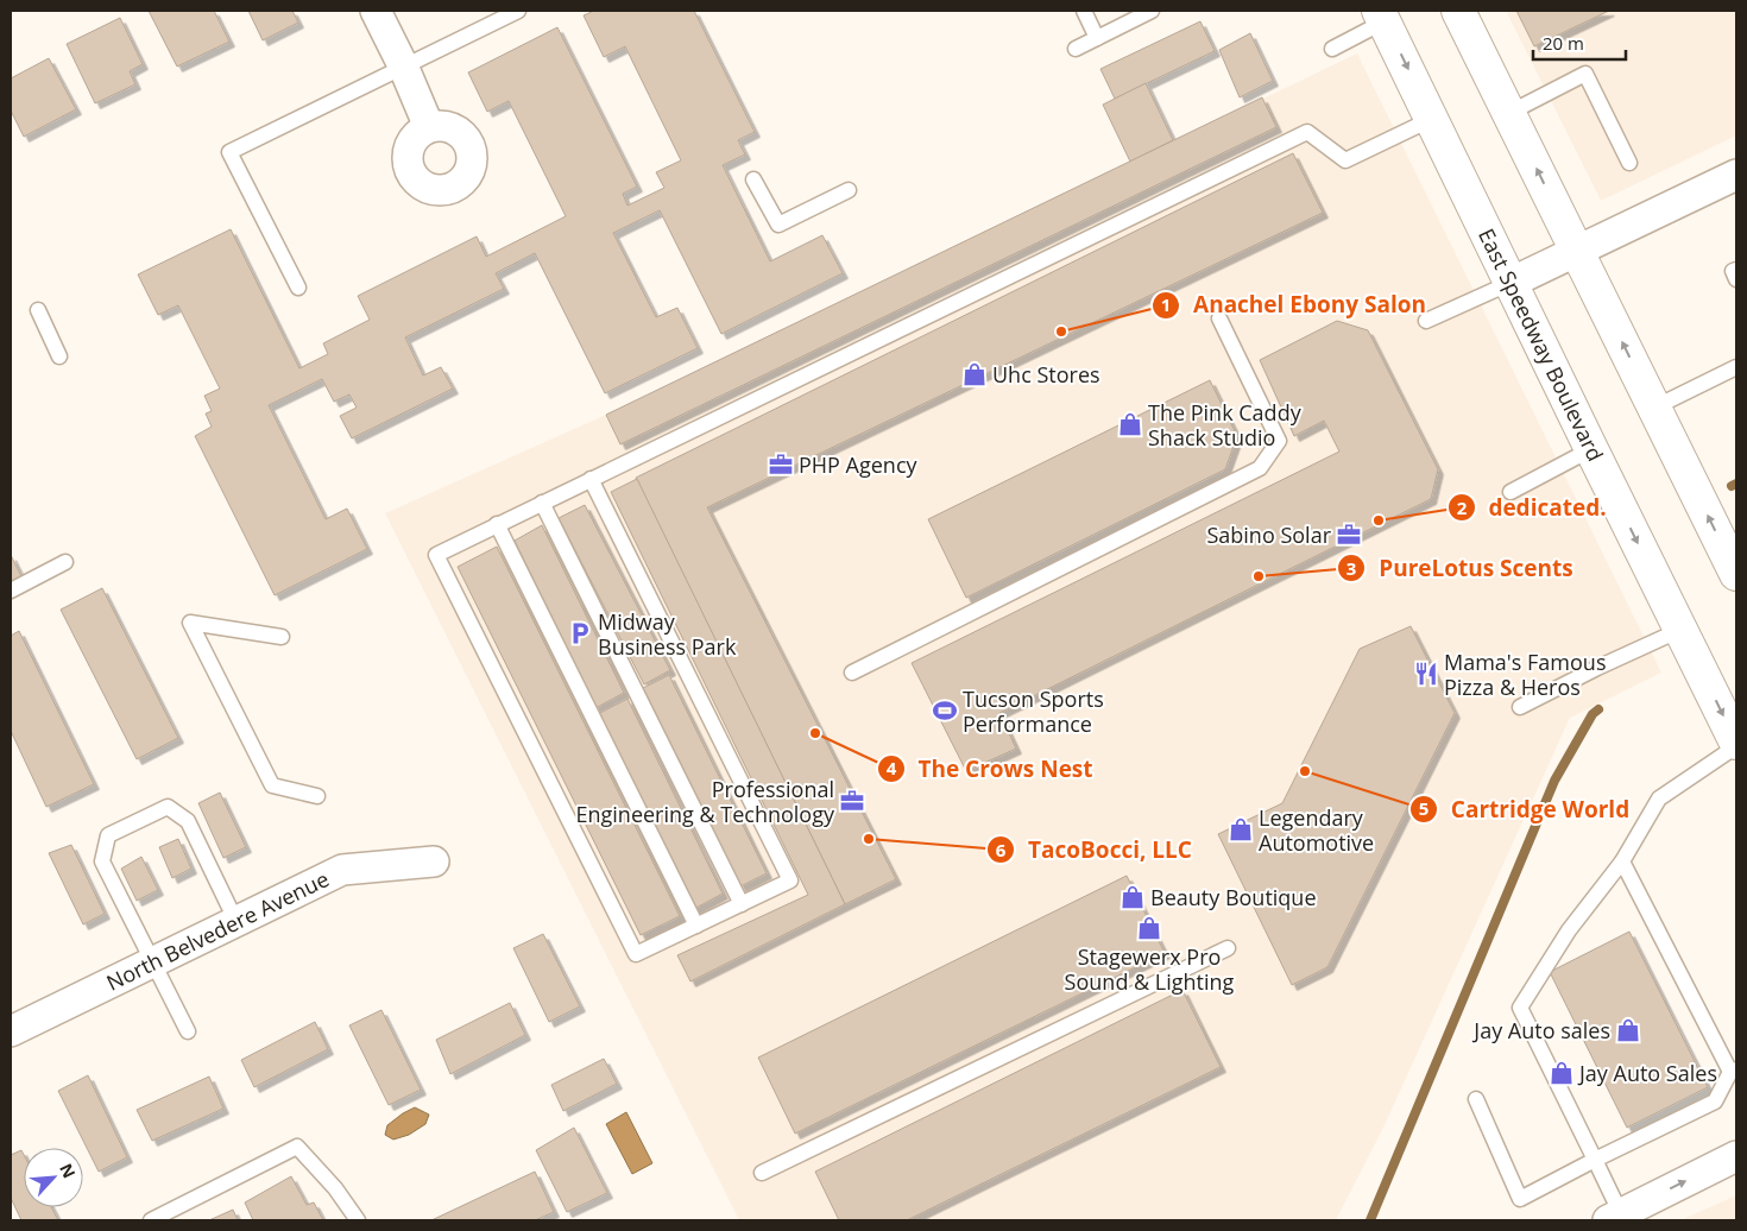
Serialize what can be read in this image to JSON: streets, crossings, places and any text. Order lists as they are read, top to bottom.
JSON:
{
  "streets": {
    "main road": ["East Speedway Boulevard"],
    "street": ["North Belvedere Avenue"]
  },
  "places": {
    "other": [
      "Anachel Ebony Salon",
      "dedicated.",
      "PureLotus Scents",
      "The Crows Nest",
      "Cartridge World",
      "TacoBocci, LLC"
    ],
    "shop": [
      "Uhc Stores",
      "The Pink Caddy Shack Studio",
      "Legendary Automotive",
      "Beauty Boutique",
      "Stagewerx Pro Sound & Lighting",
      "Jay Auto sales",
      "Jay Auto Sales"
    ],
    "office": ["PHP Agency", "Sabino Solar", "Professional Engineering & Technology"],
    "parking": ["Midway Business Park"],
    "restaurant": ["Mama's Famous Pizza & Heros"],
    "sports": ["Tucson Sports Performance"]
  },
  "scale_bar": "20 m",
  "north": "top right"
}
